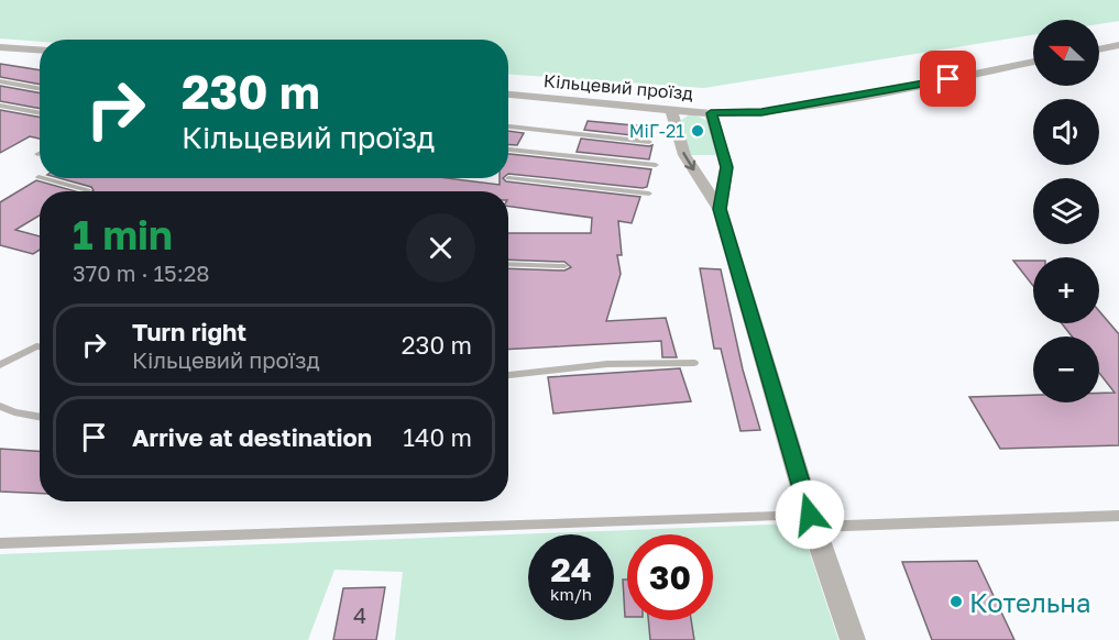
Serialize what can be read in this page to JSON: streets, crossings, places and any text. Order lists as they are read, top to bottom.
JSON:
{
  "streets": {
    "street": ["Кільцевий проїзд"]
  },
  "places": ["МіГ-21", "Котельна"],
  "house_numbers": ["4"],
  "north": "left",
  "page": {
    "map_buttons": ["+", "−"],
    "turn": ["230 m", "Кільцевий проїзд"],
    "heading": ["1 min", "370 m · 15:28"],
    "list": [
      {
        "name": "Turn right",
        "note": "Кільцевий проїзд",
        "value": "230 m"
      },
      {
        "name": "Arrive at destination",
        "value": "140 m"
      }
    ],
    "speed": "24 km/h",
    "limit": "30"
  }
}
